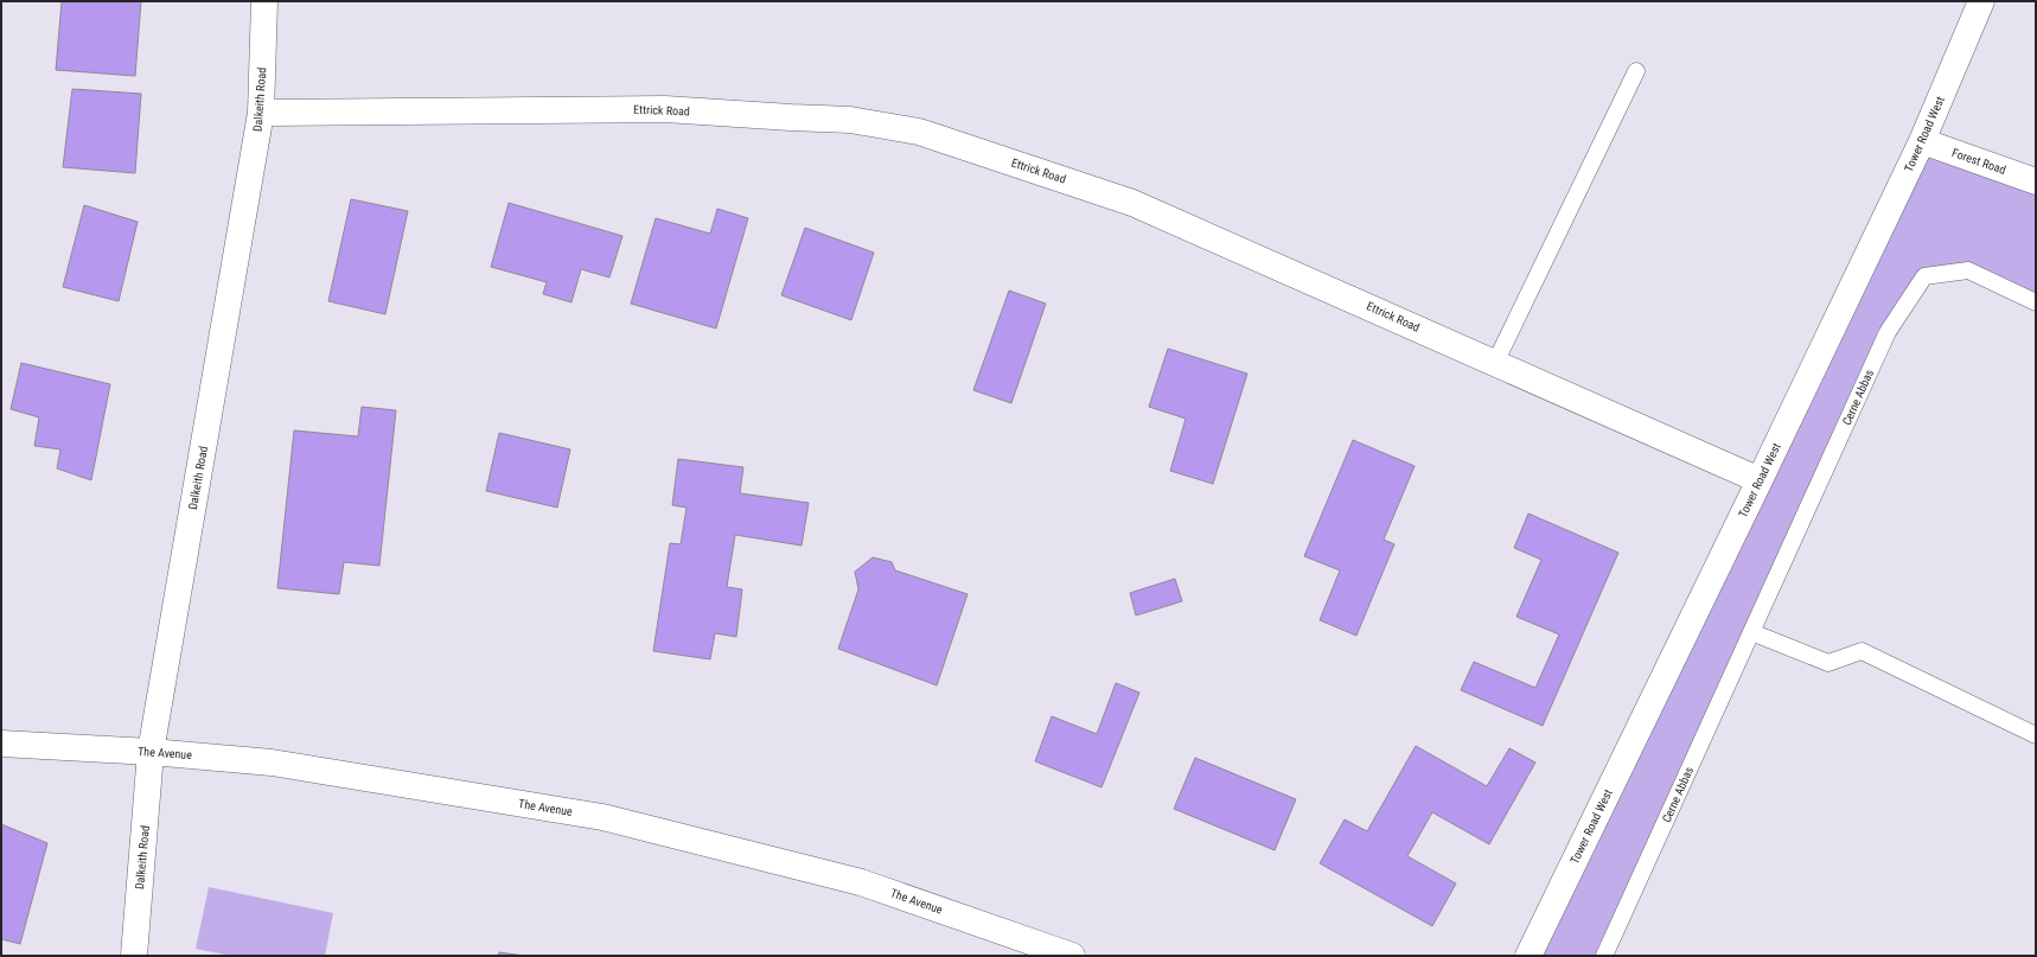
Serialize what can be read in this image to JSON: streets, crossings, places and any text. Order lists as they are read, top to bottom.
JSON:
{
  "streets": {
    "street": [
      "Dalkeith Road",
      "Ettrick Road",
      "Tower Road West",
      "Forest Road",
      "The Avenue"
    ],
    "lane": ["Cerne Abbas"]
  },
  "crossings": [
    ["Dalkeith Road", "Ettrick Road"],
    ["Dalkeith Road", "The Avenue"],
    ["Ettrick Road", "Tower Road West"],
    ["Tower Road West", "Forest Road"]
  ]
}
